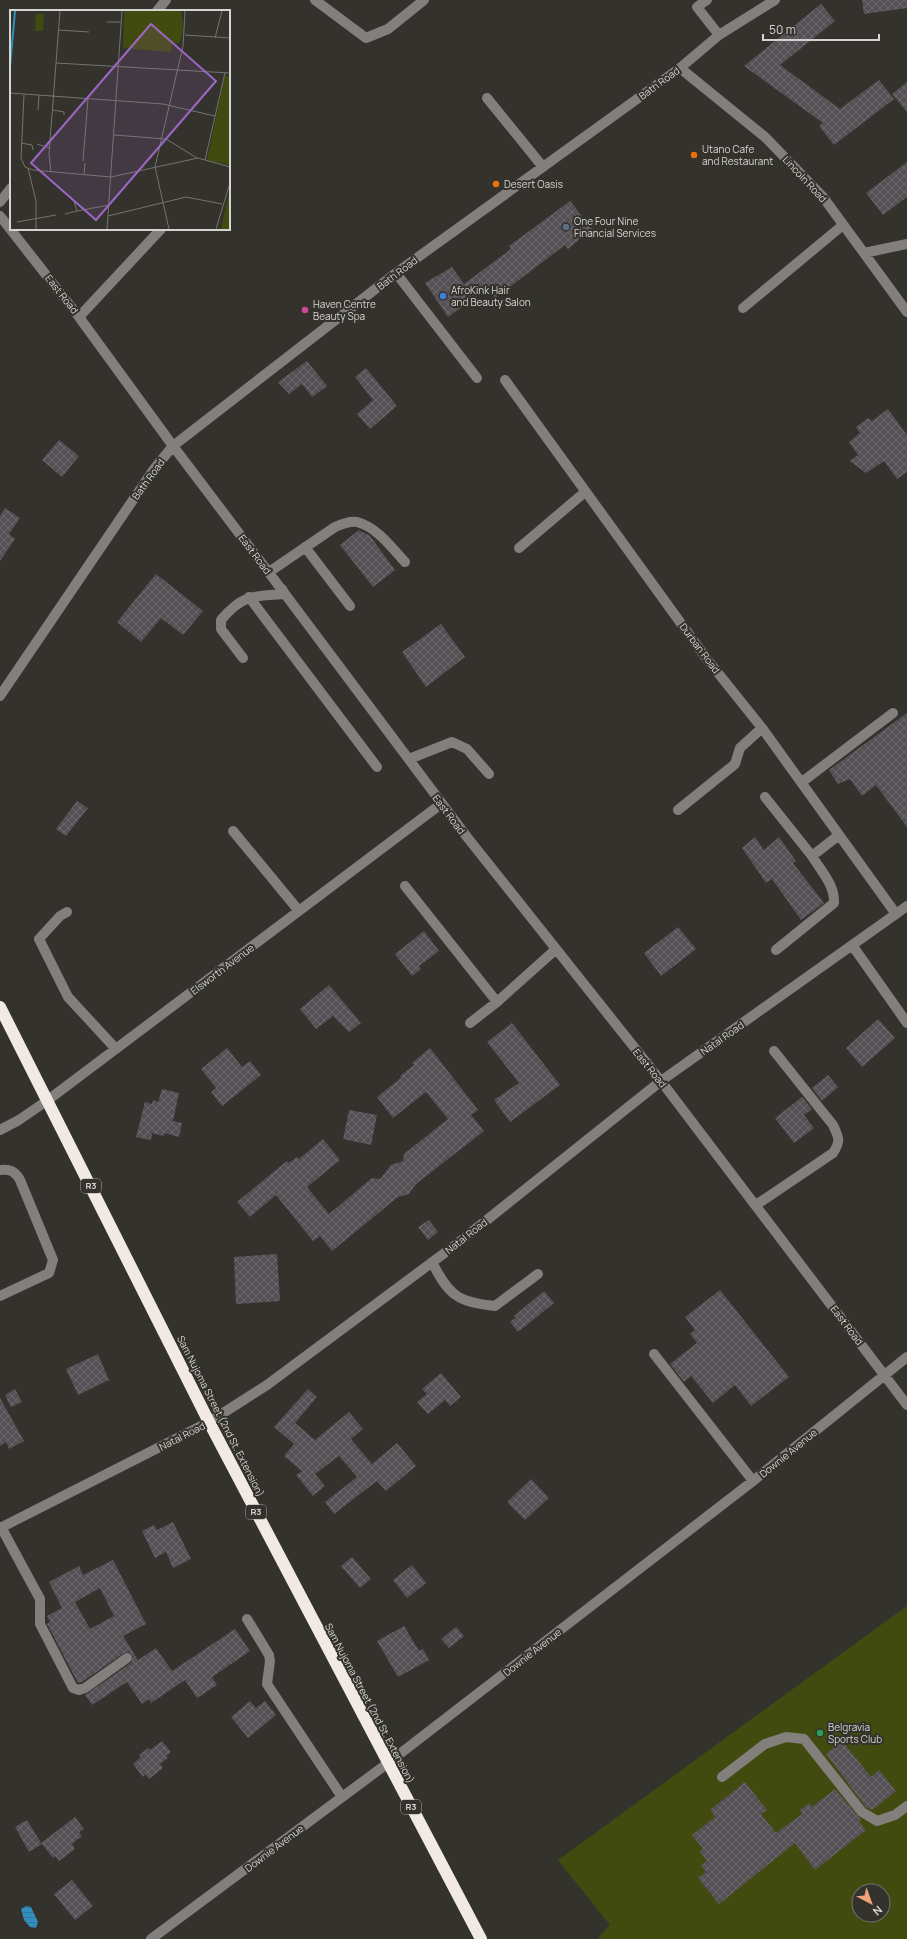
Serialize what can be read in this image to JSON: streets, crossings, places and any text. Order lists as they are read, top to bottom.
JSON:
{
  "streets": {
    "highway": ["R3", "Sam Nujoma Street (2nd St. Extension)"],
    "street": [
      "Bath Road",
      "Lincoln Road",
      "East Road",
      "Durban Road",
      "Elsworth Avenue",
      "Natal Road",
      "Downie Avenue"
    ]
  },
  "crossings": [
    ["Bath Road", "Lincoln Road"],
    ["Bath Road", "East Road"],
    ["East Road", "Elsworth Avenue"],
    ["East Road", "Natal Road"],
    ["East Road", "Downie Avenue"],
    ["Durban Road", "Natal Road"],
    ["Elsworth Avenue", "Sam Nujoma Street (2nd St. Extension)"],
    ["Natal Road", "Sam Nujoma Street (2nd St. Extension)"],
    ["Sam Nujoma Street (2nd St. Extension)", "Downie Avenue"]
  ],
  "places": [
    "Utano Cafe and Restaurant",
    "Desert Oasis",
    "One Four Nine Financial Services",
    "AfroKink Hair and Beauty Salon",
    "Haven Centre Beauty Spa",
    "Belgravia Sports Club"
  ],
  "scale_bar": "50 m",
  "north": "bottom right"
}
